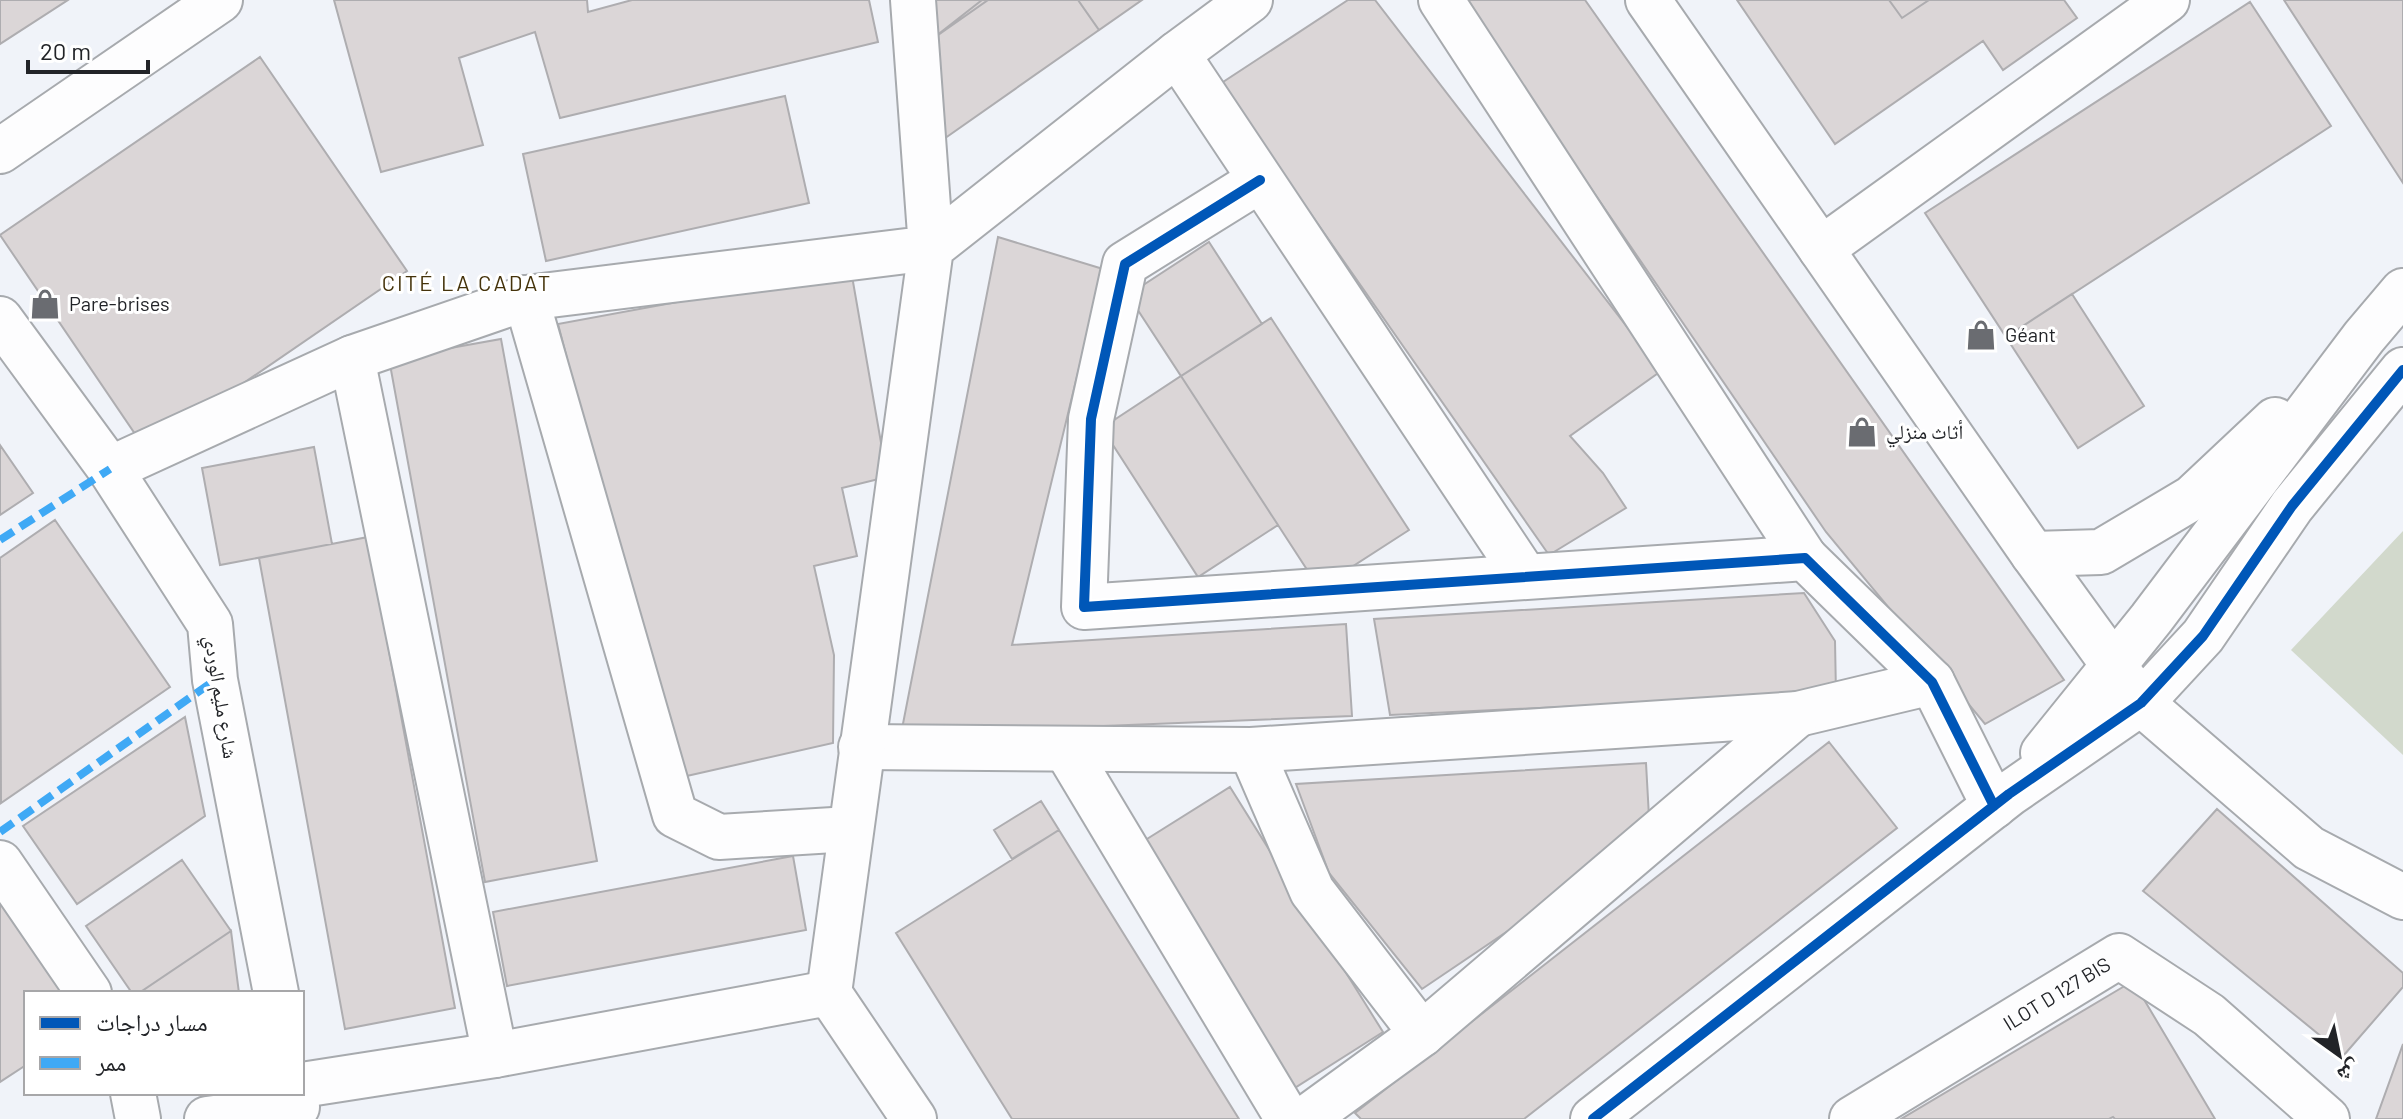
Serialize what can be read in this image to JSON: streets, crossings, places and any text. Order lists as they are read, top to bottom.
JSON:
{
  "streets": {
    "street": ["شارع مليم الوردي", "ILOT D 127 BIS"]
  },
  "districts": ["CITÉ LA CADAT"],
  "places": {
    "shop": ["Pare-brises", "Géant", "أثاث منزلي"]
  },
  "legend": ["مسار دراجات", "ممر"],
  "scale_bar": "20 m",
  "north": "bottom right"
}
